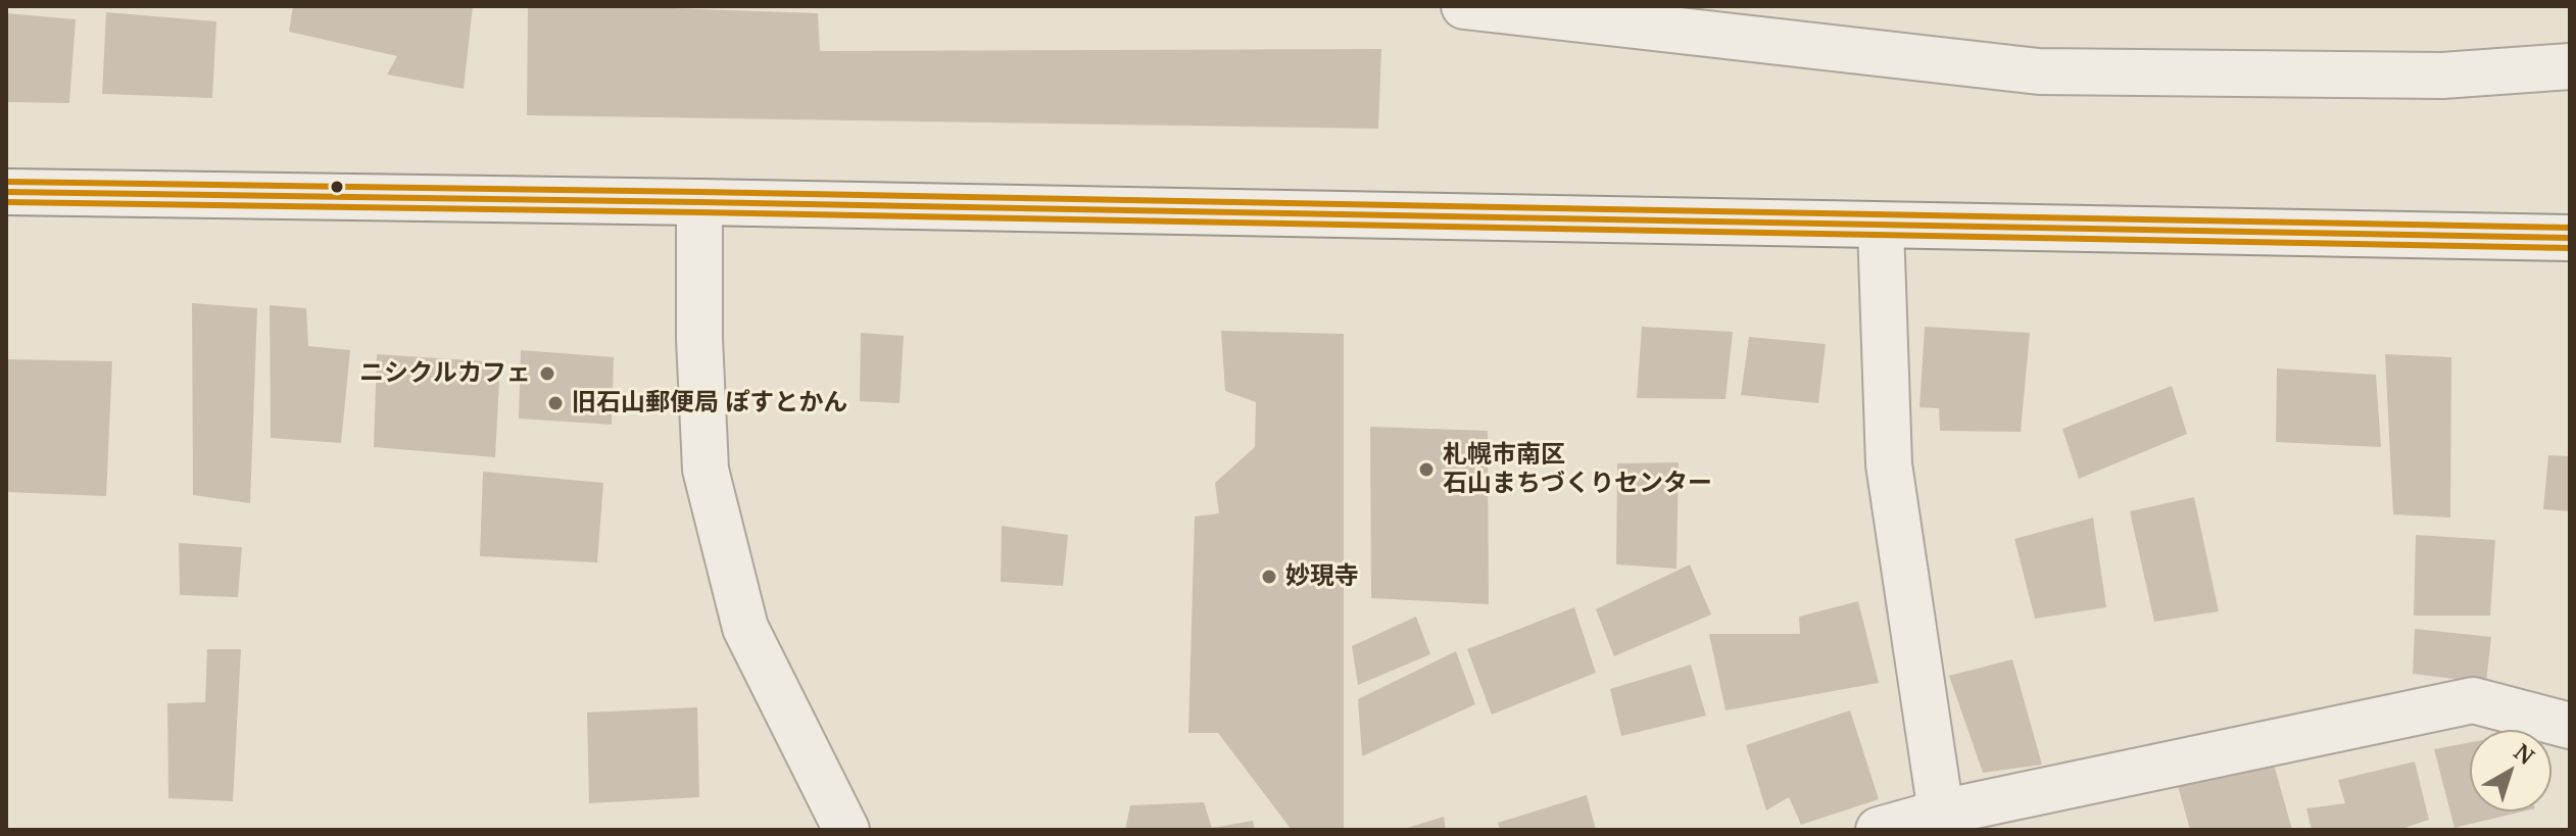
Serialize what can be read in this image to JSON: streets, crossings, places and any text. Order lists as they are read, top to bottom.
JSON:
{
  "places": [
    "ニシクルカフェ",
    "旧石山郵便局 ぽすとかん",
    "札幌市南区 石山まちづくりセンター",
    "妙現寺"
  ],
  "north": "top right"
}
